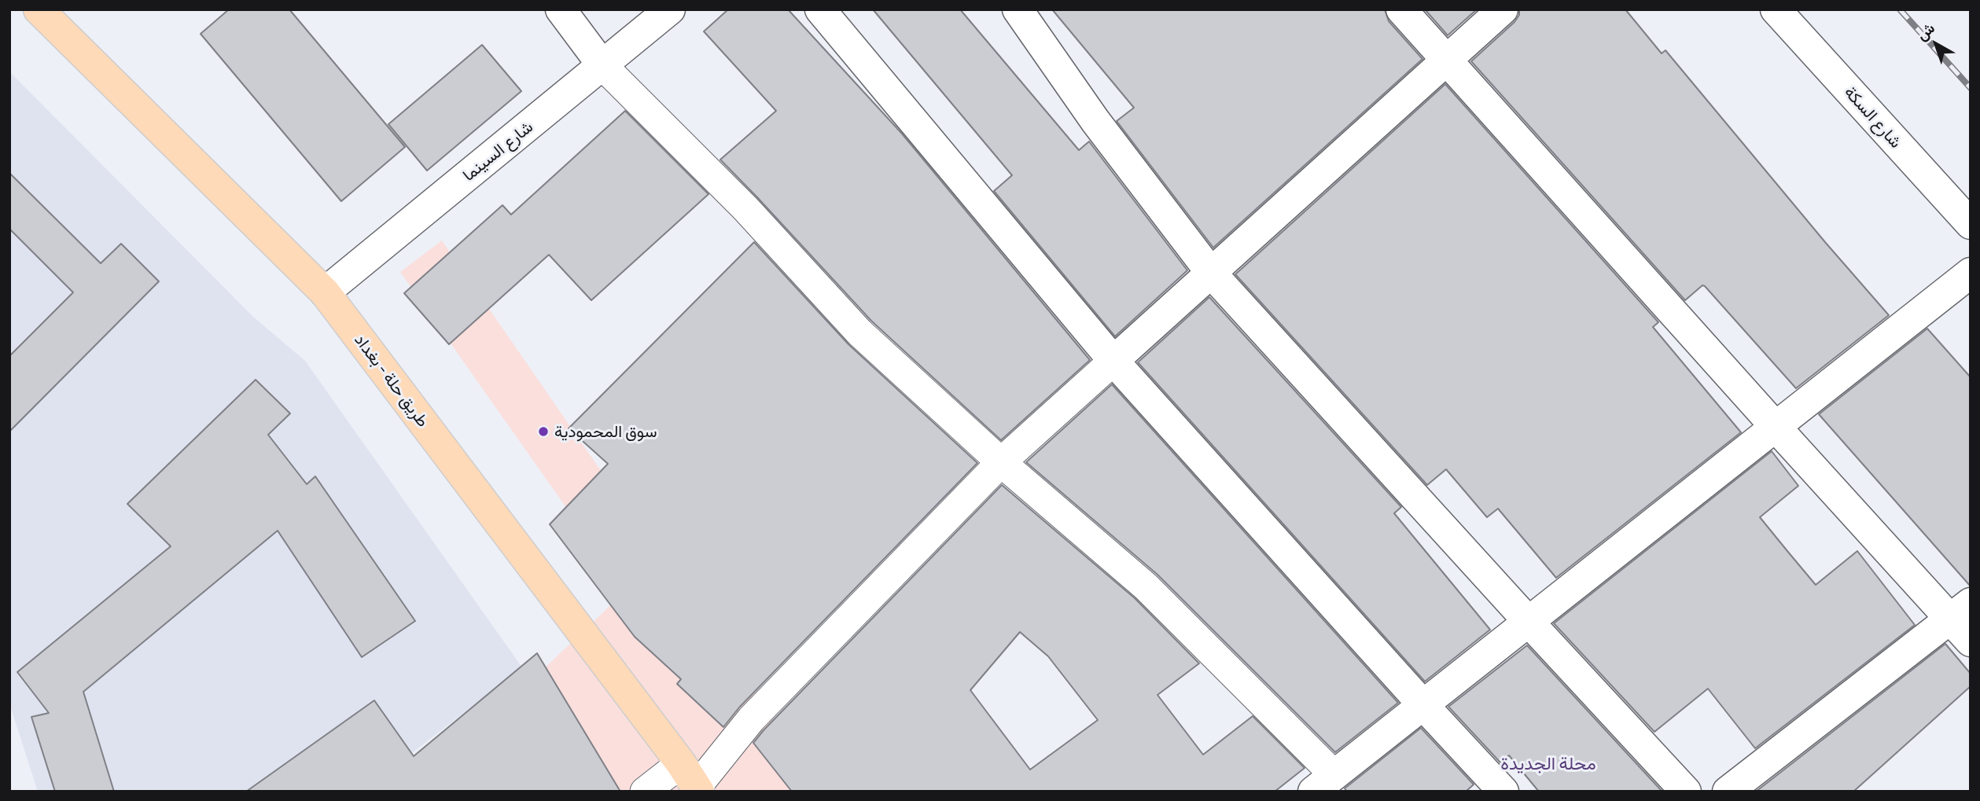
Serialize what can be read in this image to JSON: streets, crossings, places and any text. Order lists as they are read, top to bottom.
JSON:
{
  "streets": {
    "main road": ["طريق حلة - بغداد"],
    "street": ["شارع السكة", "شارع السينما"]
  },
  "crossings": [
    ["شارع السينما", "طريق حلة - بغداد"]
  ],
  "districts": ["محلة الجديدة"],
  "places": ["سوق المحمودية"],
  "north": "top left"
}
